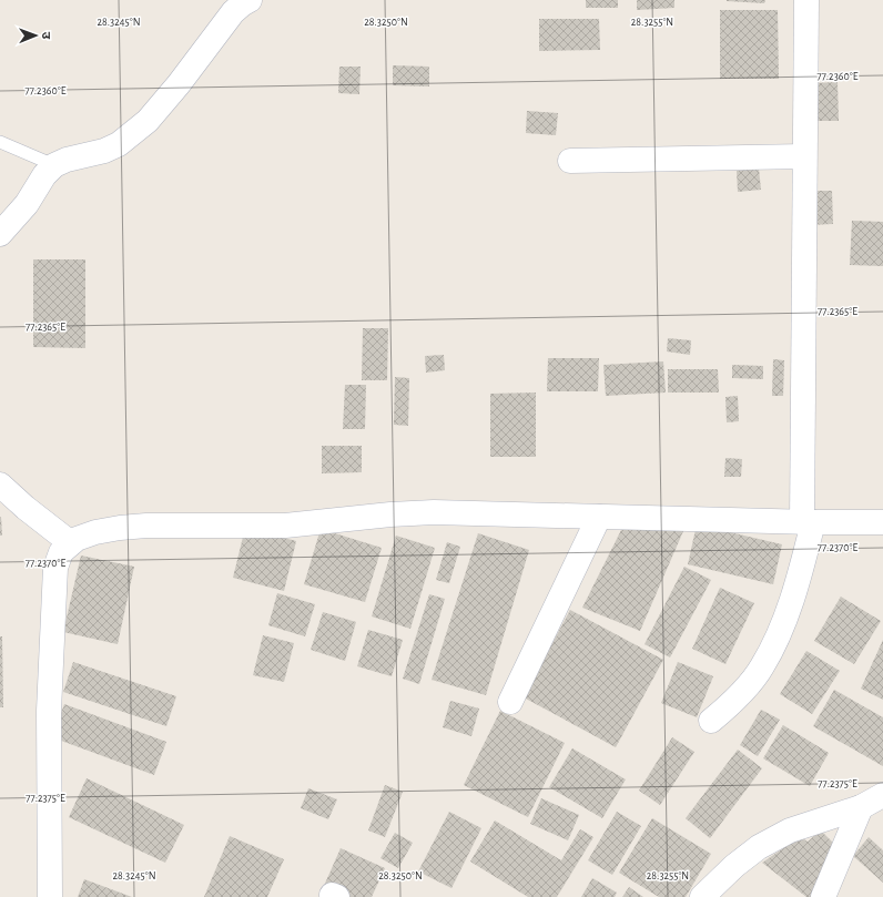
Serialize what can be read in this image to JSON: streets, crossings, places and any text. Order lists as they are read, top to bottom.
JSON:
{
  "north": "right",
  "coordinates": [
    "28.3245°N",
    "28.3250°N",
    "28.3255°N",
    "77.2360°E",
    "77.2365°E",
    "77.2370°E",
    "77.2375°E"
  ]
}
